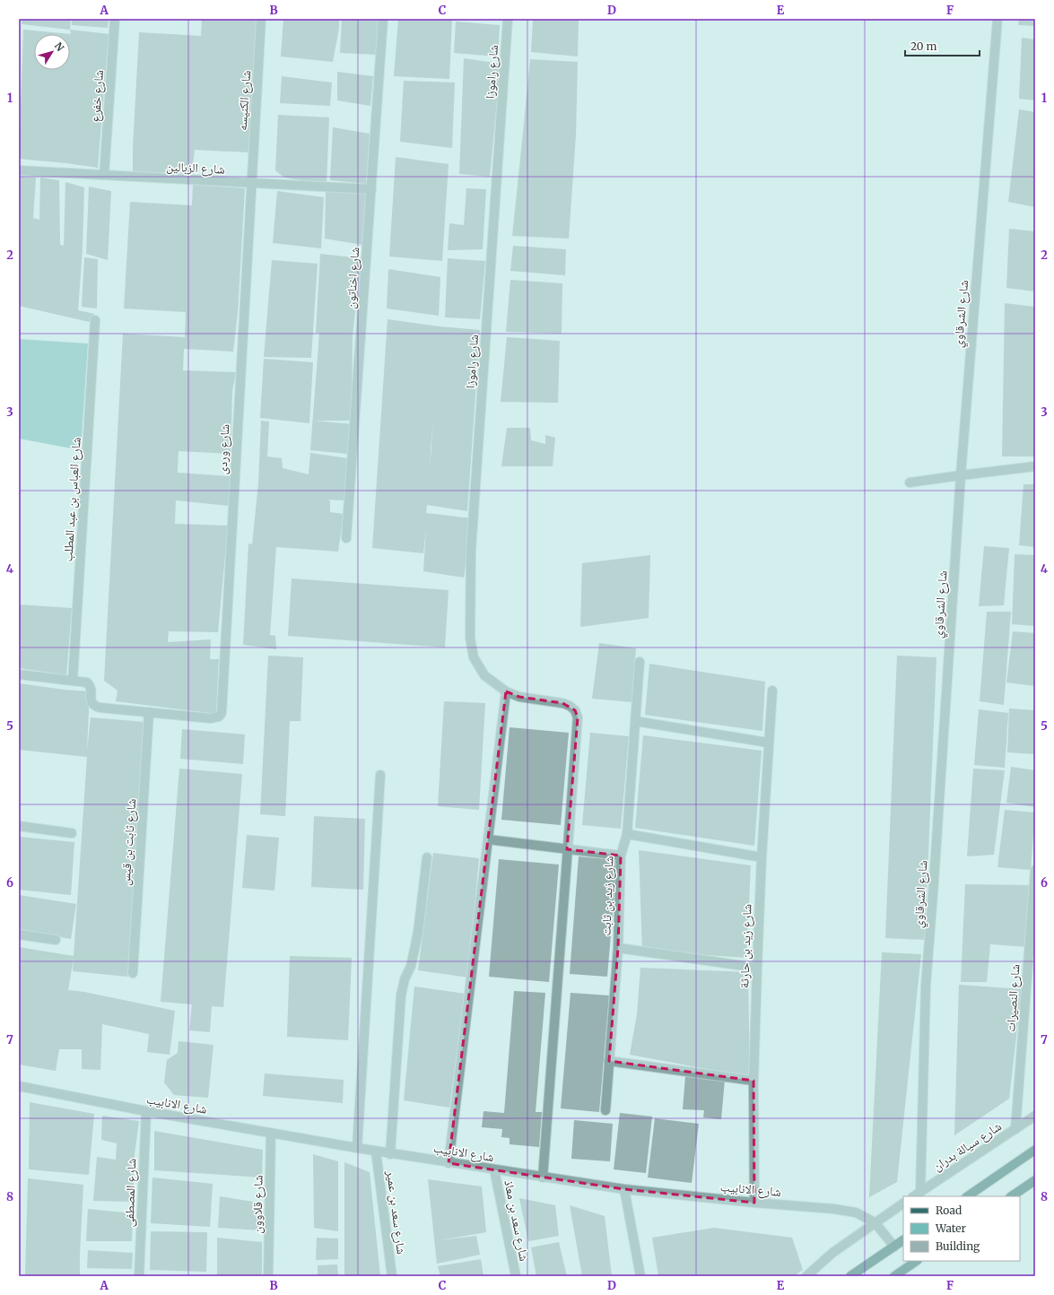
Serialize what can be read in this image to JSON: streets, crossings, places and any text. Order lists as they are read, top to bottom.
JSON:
{
  "streets": {
    "street": [
      "شارع راموزا",
      "شارع خفرع",
      "شارع الكنيسه",
      "شارع الزبالين",
      "شارع اخناتون",
      "شارع الشرقاوي",
      "شارع وردى",
      "شارع العباس بن عبد المطلب",
      "شارع ثابت بن قيس",
      "شارع زيد بن ثابت",
      "شارع زيد بن حارثة",
      "شارع النصيرات",
      "شارع الانابيب",
      "شارع سيالة بدران",
      "شارع المصطفى",
      "شارع قلاوون",
      "شارع سعد بن عمير",
      "شارع سعد بن معاذ"
    ]
  },
  "crossings": [
    ["شارع راموزا", "شارع الانابيب"],
    ["شارع خفرع", "شارع الزبالين"],
    ["شارع الكنيسه", "شارع الزبالين"],
    ["شارع الكنيسه", "شارع وردى"],
    ["شارع الزبالين", "شارع اخناتون"],
    ["شارع الزبالين", "شارع وردى"],
    ["شارع الشرقاوي", "شارع سيالة بدران"],
    ["شارع وردى", "شارع ثابت بن قيس"],
    ["شارع زيد بن حارثة", "شارع الانابيب"],
    ["شارع النصيرات", "شارع سيالة بدران"],
    ["شارع الانابيب", "شارع المصطفى"],
    ["شارع الانابيب", "شارع قلاوون"],
    ["شارع الانابيب", "شارع سعد بن عمير"],
    ["شارع الانابيب", "شارع سعد بن معاذ"]
  ],
  "legend": ["Road", "Water", "Building"],
  "scale_bar": "20 m",
  "north": "top right",
  "grid": {
    "columns": [
      "A",
      "B",
      "C",
      "D",
      "E",
      "F"
    ],
    "rows": [
      "1",
      "2",
      "3",
      "4",
      "5",
      "6",
      "7",
      "8"
    ]
  }
}
